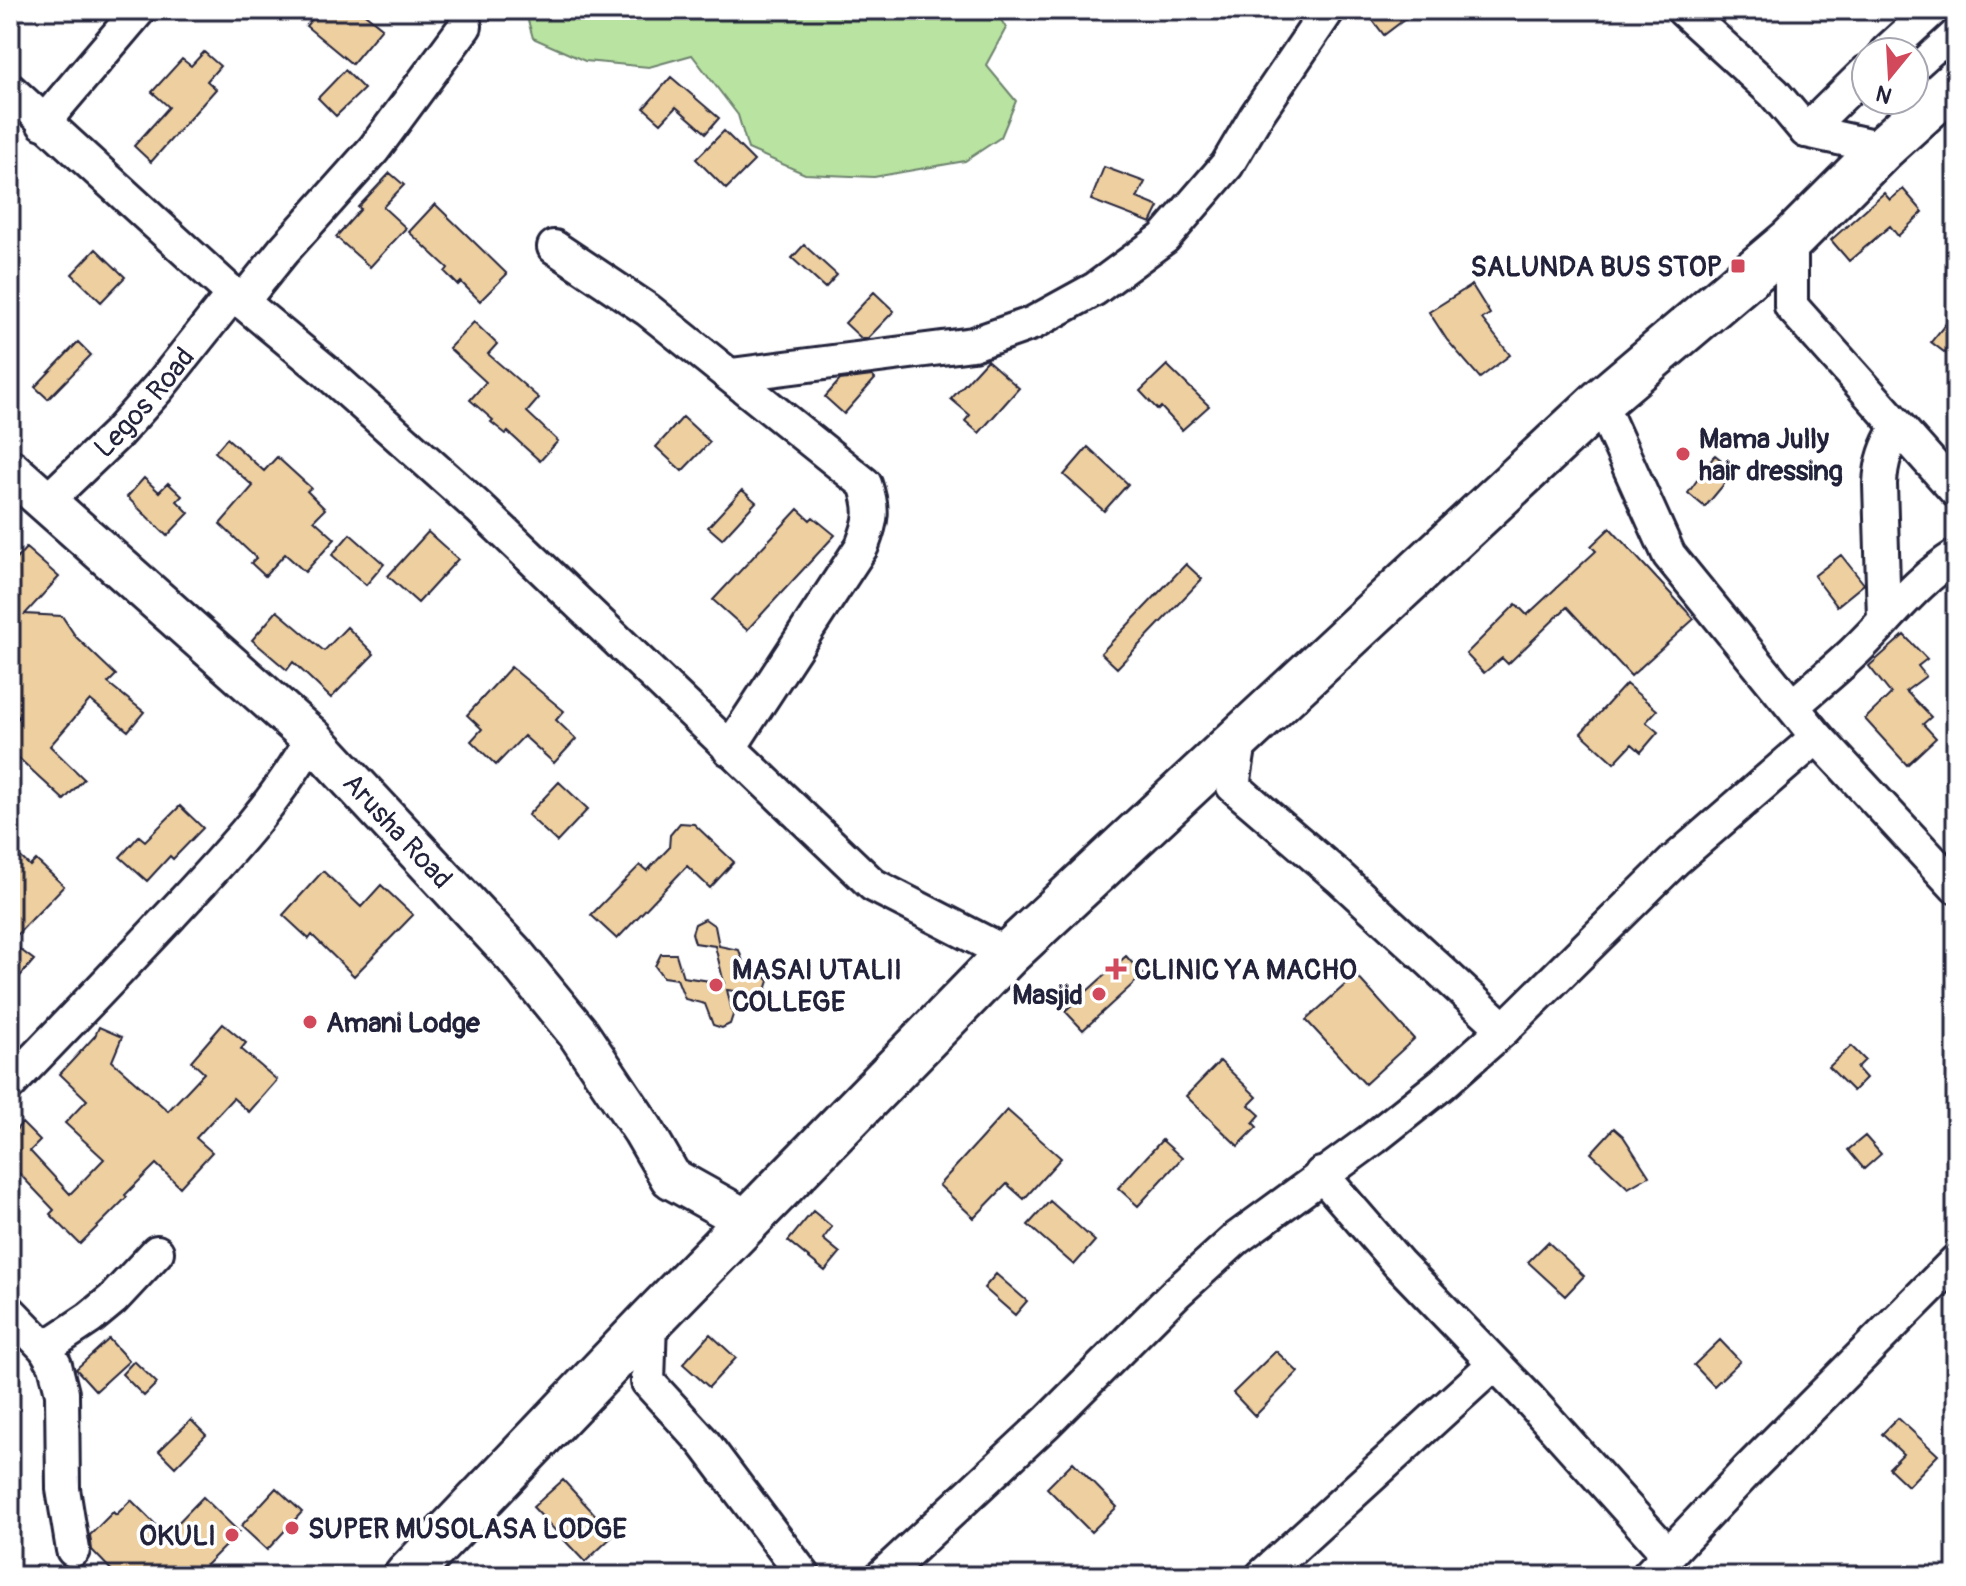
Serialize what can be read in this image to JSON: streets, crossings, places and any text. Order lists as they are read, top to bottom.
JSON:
{
  "streets": {
    "main road": ["Arusha Road"],
    "street": ["Legos Road"]
  },
  "crossings": [
    ["Legos Road", "Arusha Road"]
  ],
  "places": {
    "transit": ["SALUNDA BUS STOP"],
    "other": [
      "Mama Jully hair dressing",
      "MASAI UTALII COLLEGE",
      "Masjid",
      "Amani Lodge",
      "SUPER MUSOLASA LODGE",
      "OKULI"
    ],
    "health": ["CLINIC YA MACHO"]
  },
  "north": "bottom"
}
